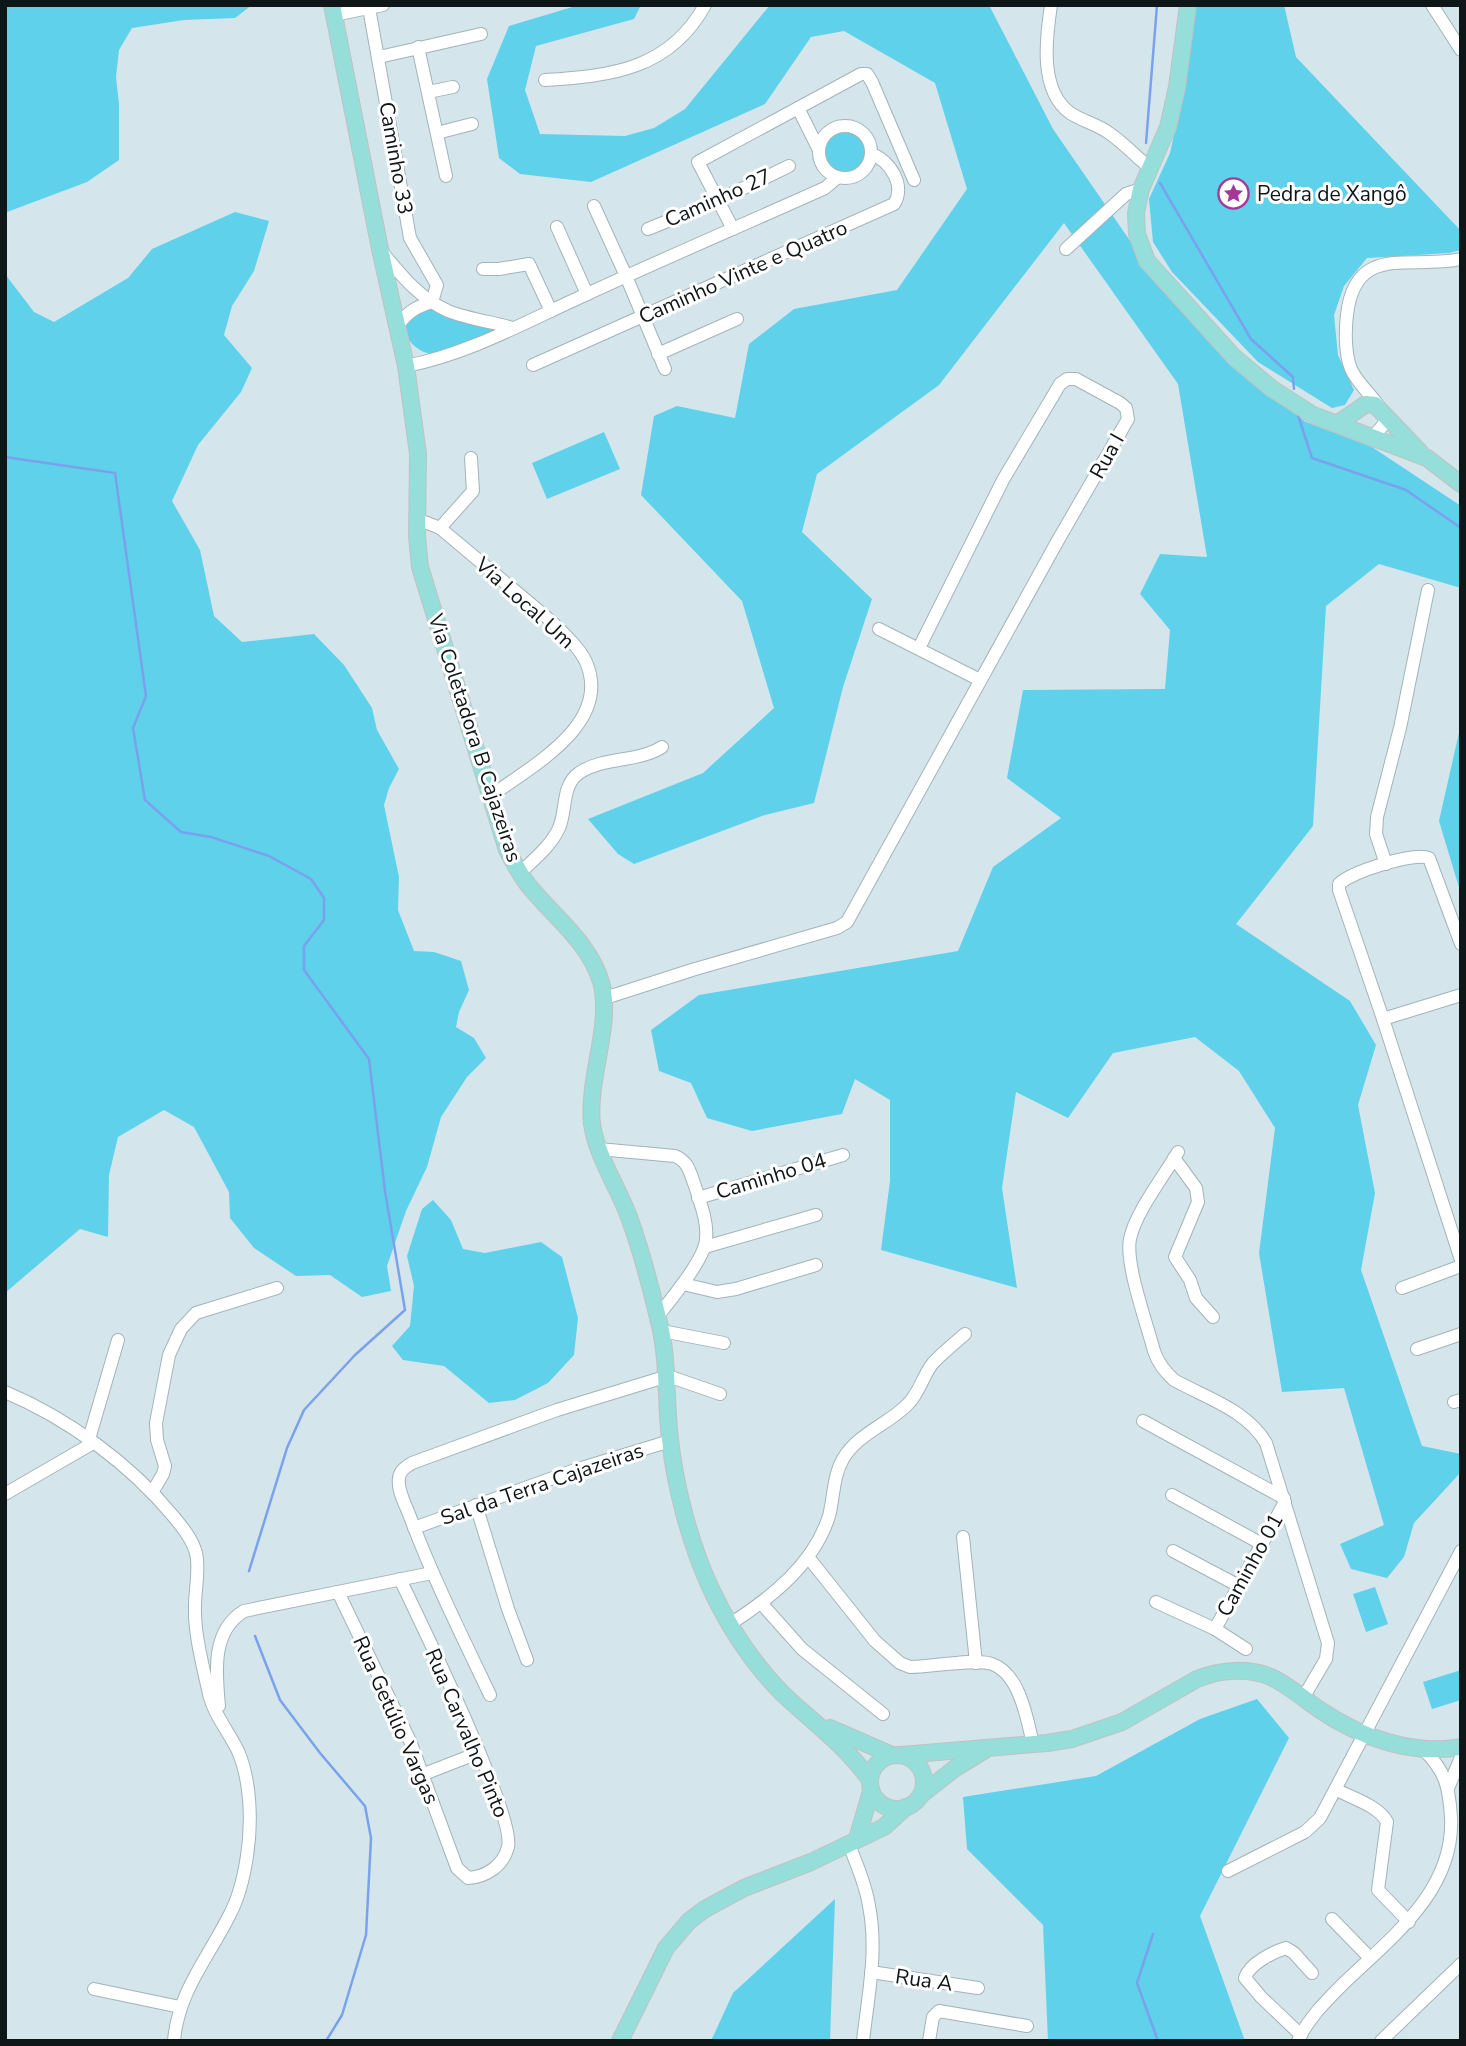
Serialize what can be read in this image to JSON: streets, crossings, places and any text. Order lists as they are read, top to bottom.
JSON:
{
  "streets": {
    "main road": ["Via Coletadora B Cajazeiras"],
    "street": [
      "Caminho 33",
      "Caminho 27",
      "Caminho Vinte e Quatro",
      "Rua I",
      "Via Local Um",
      "Caminho 04",
      "Sal da Terra Cajazeiras",
      "Caminho 01",
      "Rua Getúlio Vargas",
      "Rua Carvalho Pinto",
      "Rua A"
    ]
  },
  "crossings": [
    ["Rua I", "Via Coletadora B Cajazeiras"],
    ["Via Local Um", "Via Coletadora B Cajazeiras"],
    ["Via Coletadora B Cajazeiras", "Sal da Terra Cajazeiras"],
    ["Rua Getúlio Vargas", "Rua Carvalho Pinto"]
  ],
  "places": {
    "place": ["Pedra de Xangô"]
  }
}
